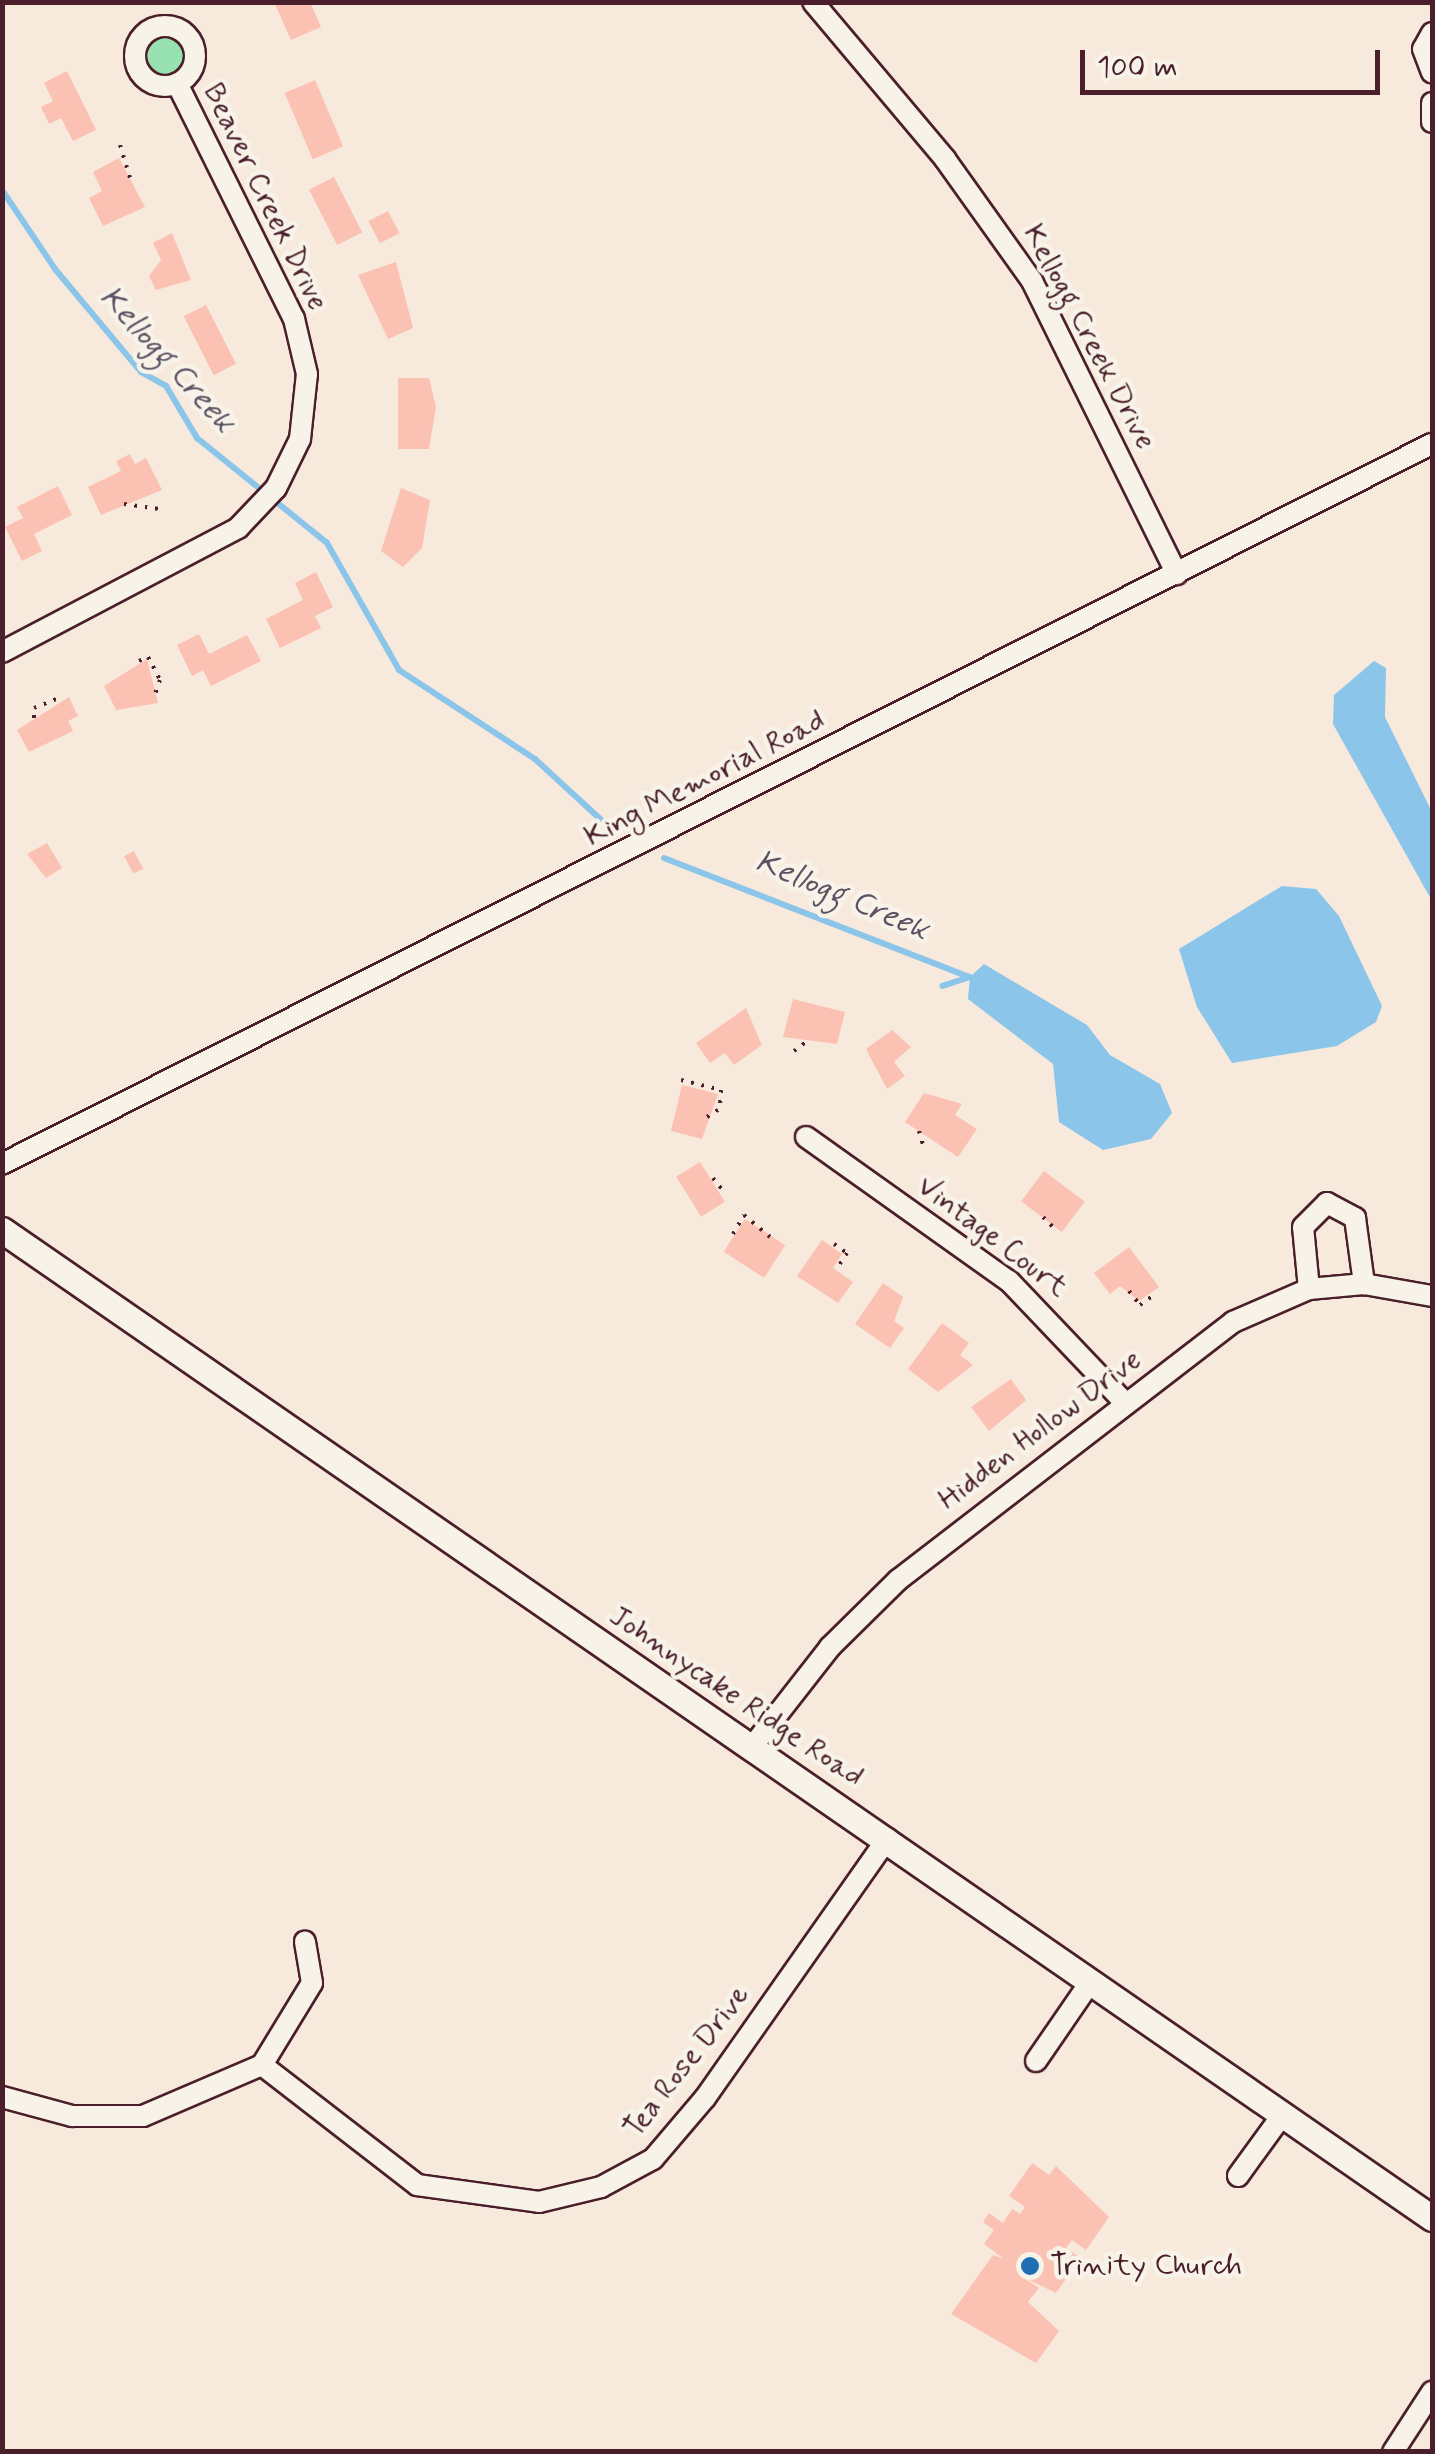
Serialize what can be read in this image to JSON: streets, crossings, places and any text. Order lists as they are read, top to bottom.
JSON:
{
  "streets": {
    "main road": ["Johnnycake Ridge Road"],
    "street": [
      "Beaver Creek Drive",
      "Kellogg Creek Drive",
      "King Memorial Road",
      "Vintage Court",
      "Hidden Hollow Drive",
      "Tea Rose Drive"
    ]
  },
  "crossings": [
    ["Kellogg Creek Drive", "King Memorial Road"],
    ["Vintage Court", "Hidden Hollow Drive"],
    ["Hidden Hollow Drive", "Johnnycake Ridge Road"],
    ["Johnnycake Ridge Road", "Tea Rose Drive"]
  ],
  "water": ["Kellogg Creek"],
  "places": ["Trinity Church"],
  "scale_bar": "100 m"
}
